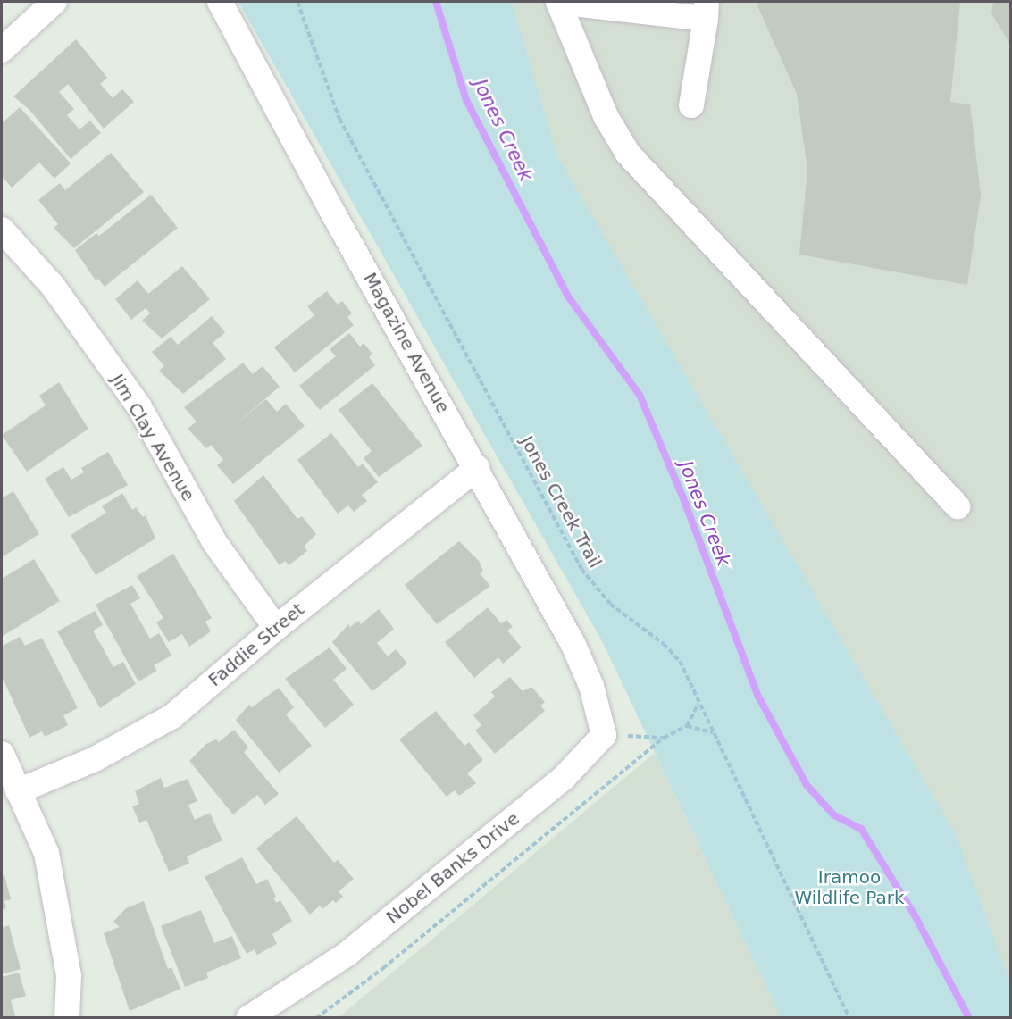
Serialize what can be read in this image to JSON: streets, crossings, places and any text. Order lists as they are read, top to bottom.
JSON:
{
  "streets": {
    "street": [
      "Magazine Avenue",
      "Jim Clay Avenue",
      "Faddie Street",
      "Nobel Banks Drive"
    ],
    "path": ["Jones Creek Trail"]
  },
  "crossings": [
    ["Magazine Avenue", "Faddie Street"],
    ["Magazine Avenue", "Nobel Banks Drive"],
    ["Jim Clay Avenue", "Faddie Street"]
  ],
  "water": ["Jones Creek"],
  "parks": ["Iramoo Wildlife Park"]
}
